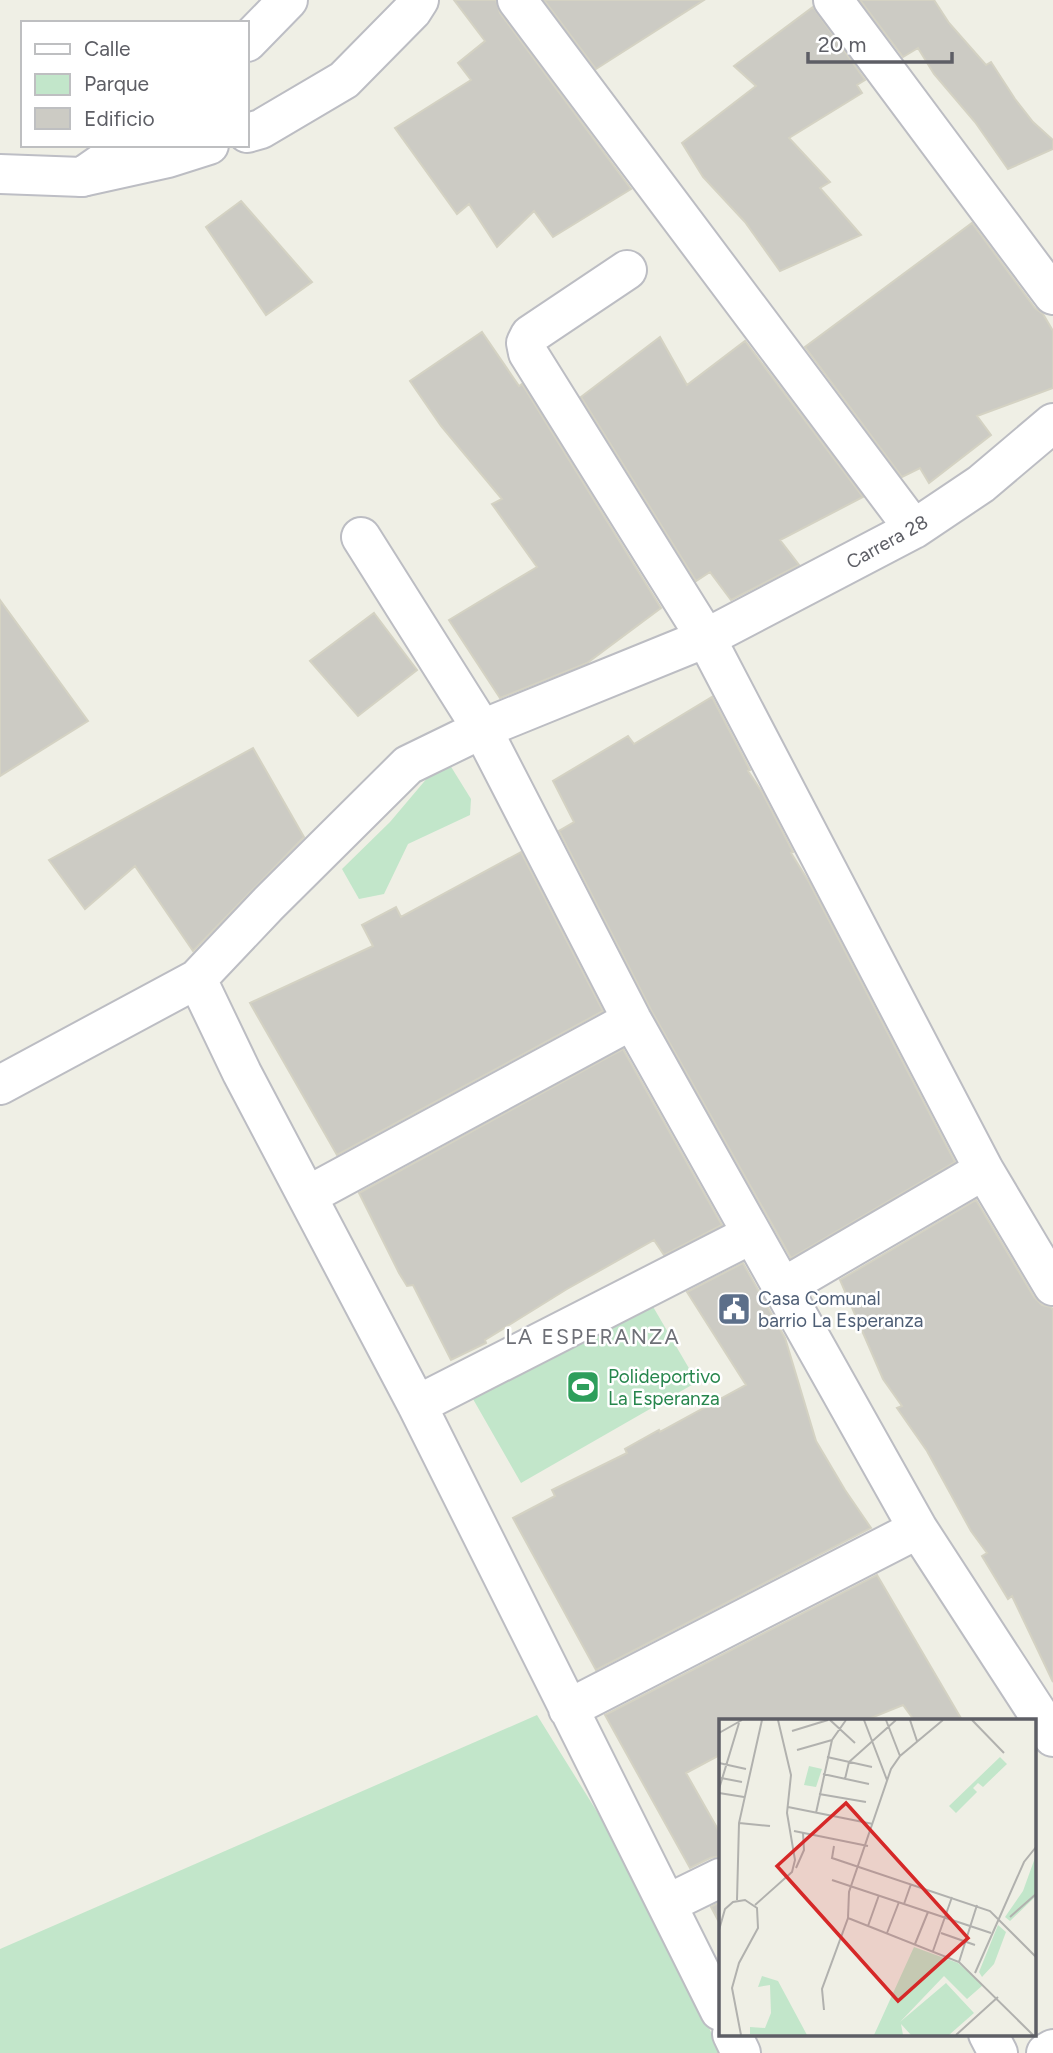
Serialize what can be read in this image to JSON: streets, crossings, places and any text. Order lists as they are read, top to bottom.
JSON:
{
  "streets": {
    "street": ["Carrera 28"]
  },
  "districts": ["LA ESPERANZA"],
  "places": {
    "public building": ["Casa Comunal barrio La Esperanza"],
    "sports": ["Polideportivo La Esperanza"]
  },
  "legend": ["Calle", "Parque", "Edificio"],
  "scale_bar": "20 m"
}
